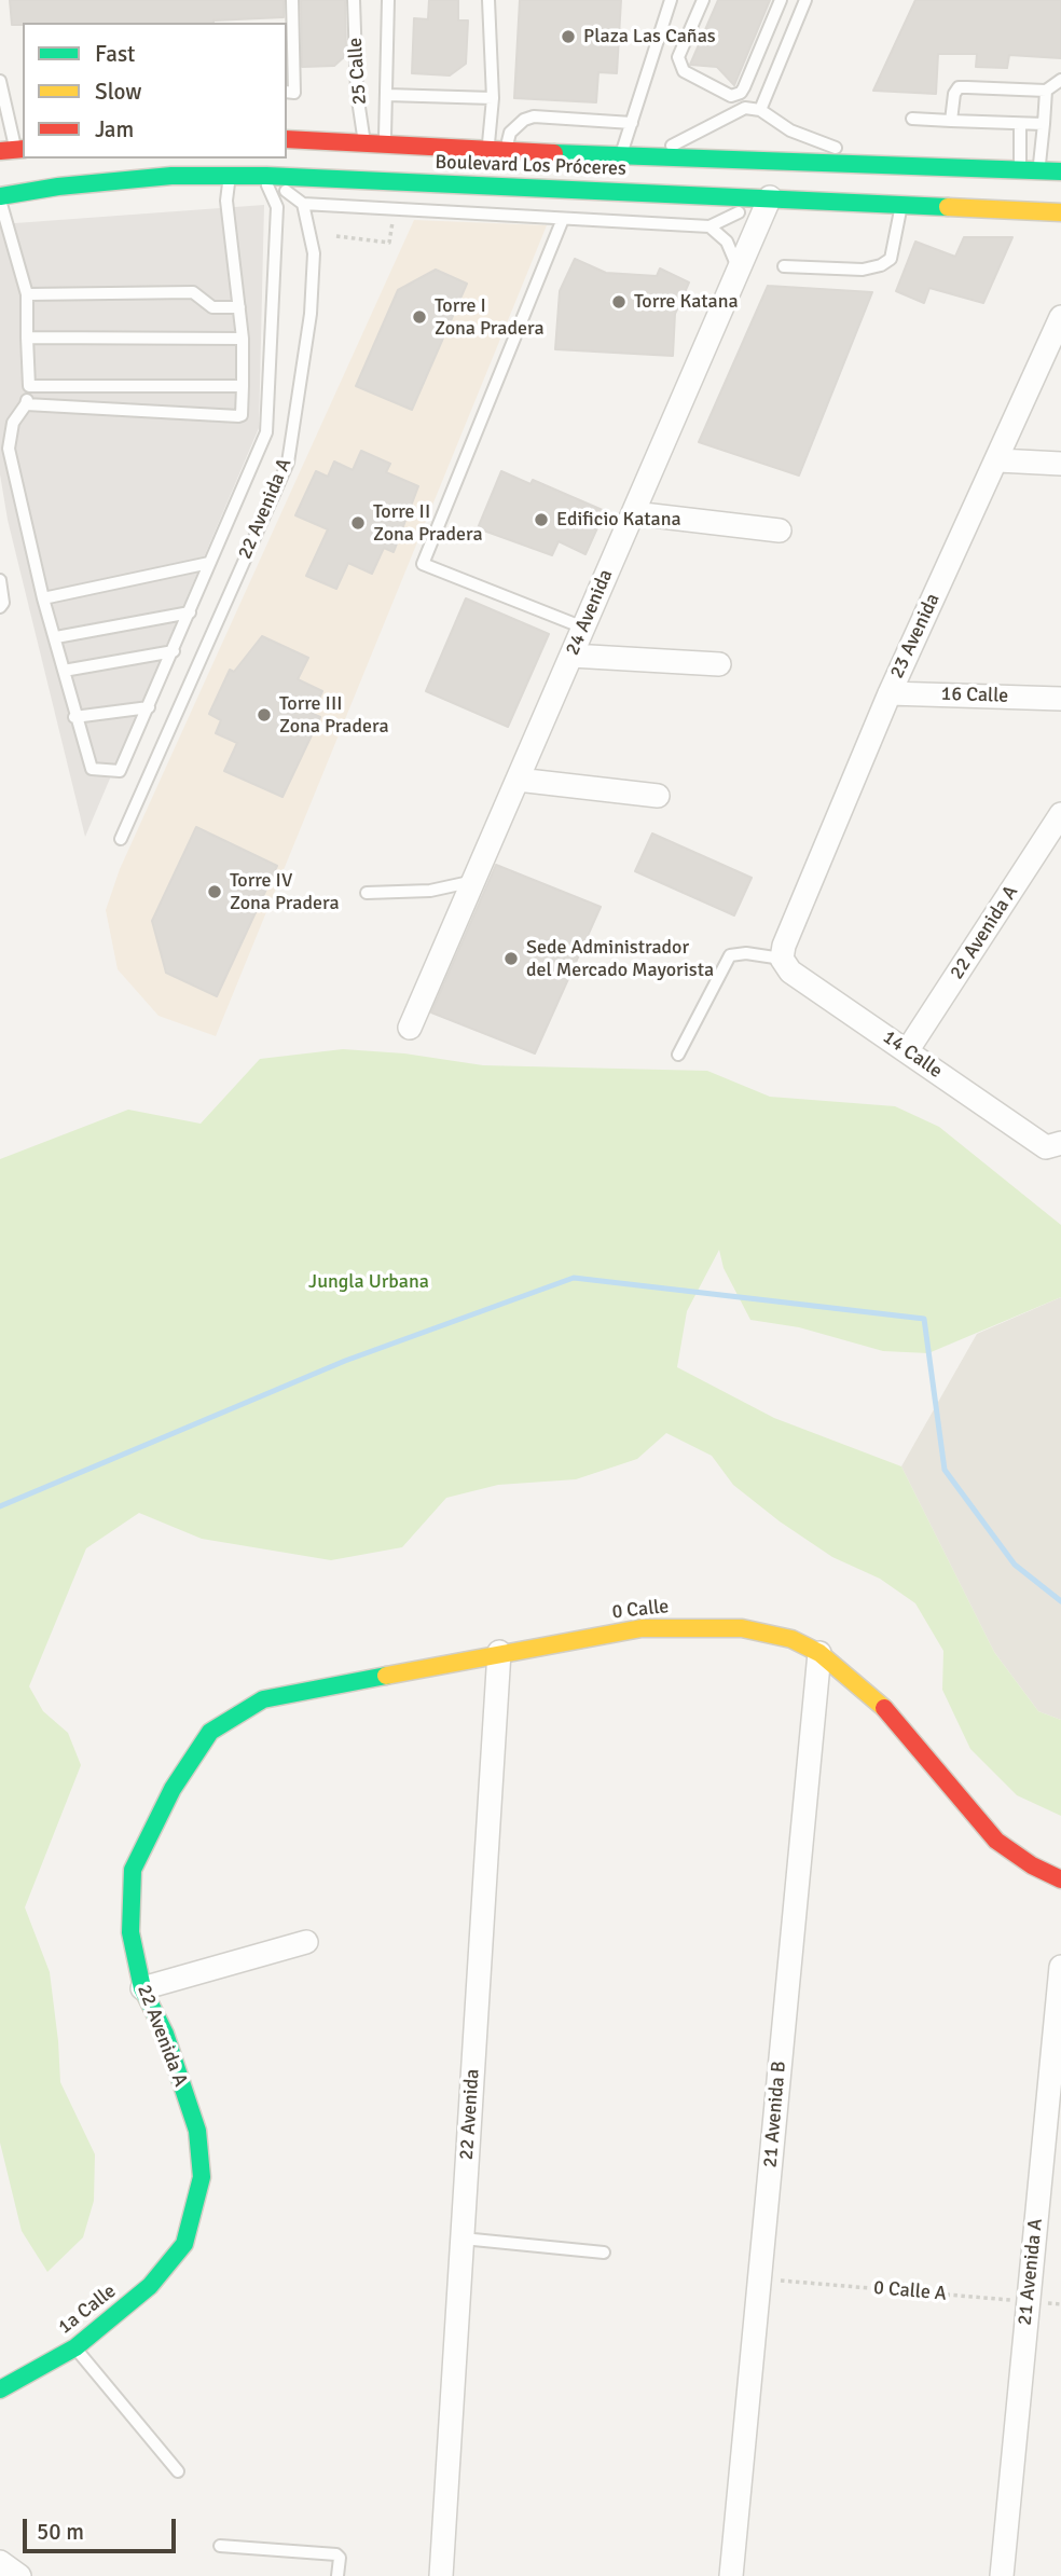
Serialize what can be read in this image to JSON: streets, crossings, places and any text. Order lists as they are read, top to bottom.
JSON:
{
  "streets": {
    "main road": [
      "Boulevard Los Próceres",
      "22 Avenida A",
      "0 Calle",
      "1a Calle"
    ],
    "street": [
      "24 Avenida",
      "23 Avenida",
      "16 Calle",
      "14 Calle",
      "22 Avenida",
      "21 Avenida B",
      "21 Avenida A"
    ],
    "lane": ["25 Calle"],
    "path": ["0 Calle A"]
  },
  "crossings": [
    ["25 Calle", "Boulevard Los Próceres"],
    ["Boulevard Los Próceres", "24 Avenida"],
    ["22 Avenida A", "14 Calle"],
    ["22 Avenida A", "0 Calle"],
    ["22 Avenida A", "1a Calle"],
    ["23 Avenida", "16 Calle"],
    ["23 Avenida", "14 Calle"],
    ["0 Calle", "22 Avenida"],
    ["0 Calle", "21 Avenida B"],
    ["21 Avenida B", "0 Calle A"],
    ["21 Avenida A", "0 Calle A"]
  ],
  "parks": ["Jungla Urbana"],
  "places": [
    "Plaza Las Cañas",
    "Torre Katana",
    "Torre I Zona Pradera",
    "Edificio Katana",
    "Torre II Zona Pradera",
    "Torre III Zona Pradera",
    "Torre IV Zona Pradera",
    "Sede Administrador del Mercado Mayorista"
  ],
  "legend": ["Fast", "Slow", "Jam"],
  "scale_bar": "50 m"
}
